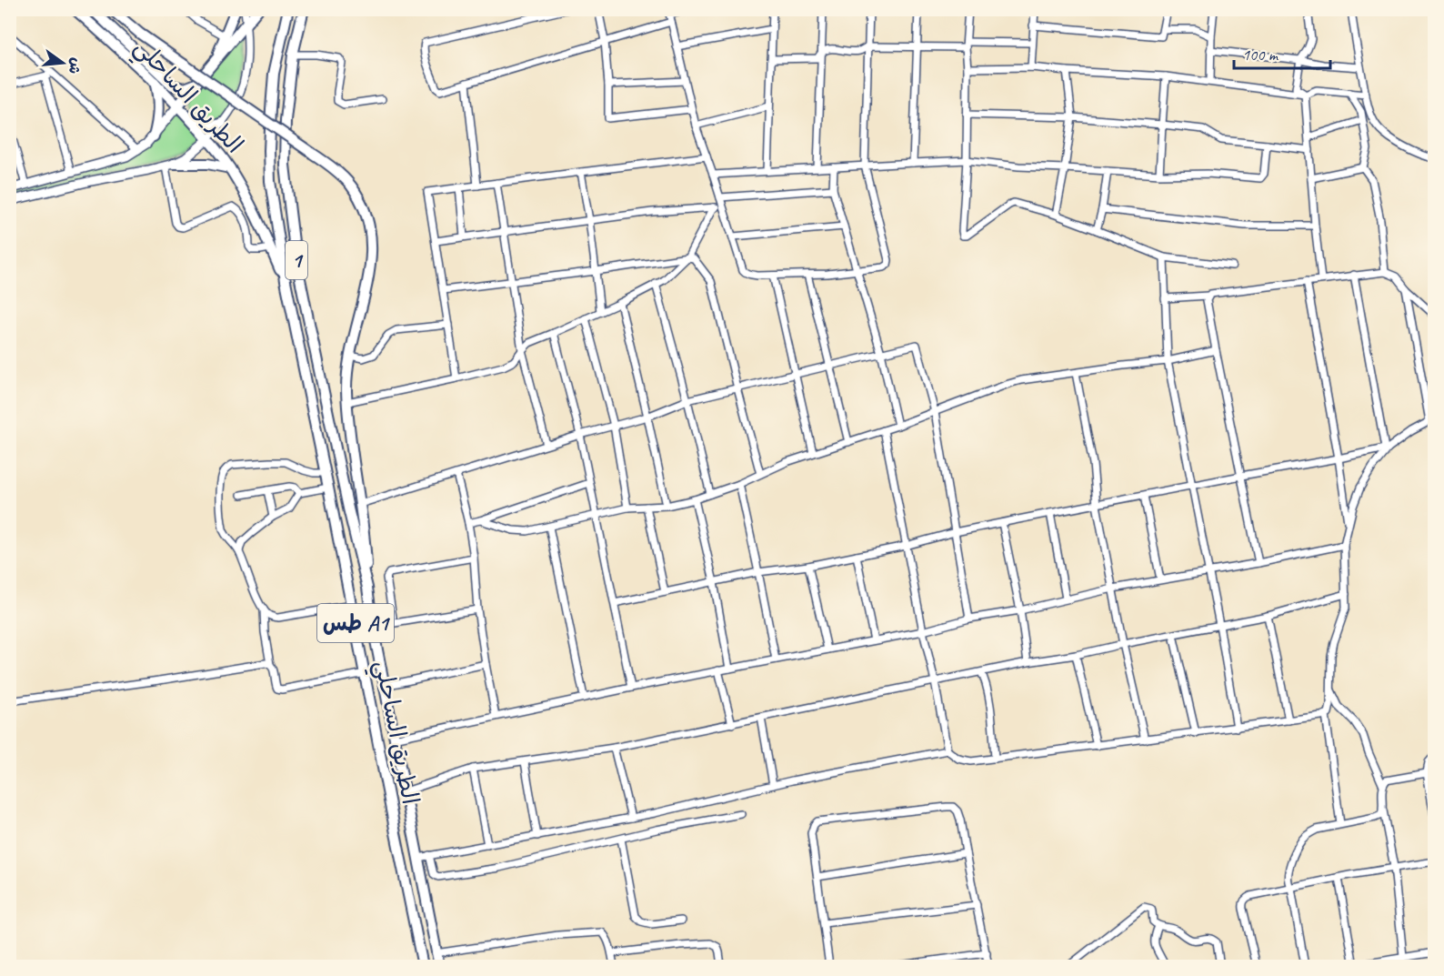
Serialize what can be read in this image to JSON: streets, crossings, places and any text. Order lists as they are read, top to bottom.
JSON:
{
  "streets": {
    "highway": ["الطريق الساحلي", "1", "طس A1"]
  },
  "crossings": [
    ["الطريق الساحلي", "1"]
  ],
  "scale_bar": "100 m",
  "north": "right"
}
